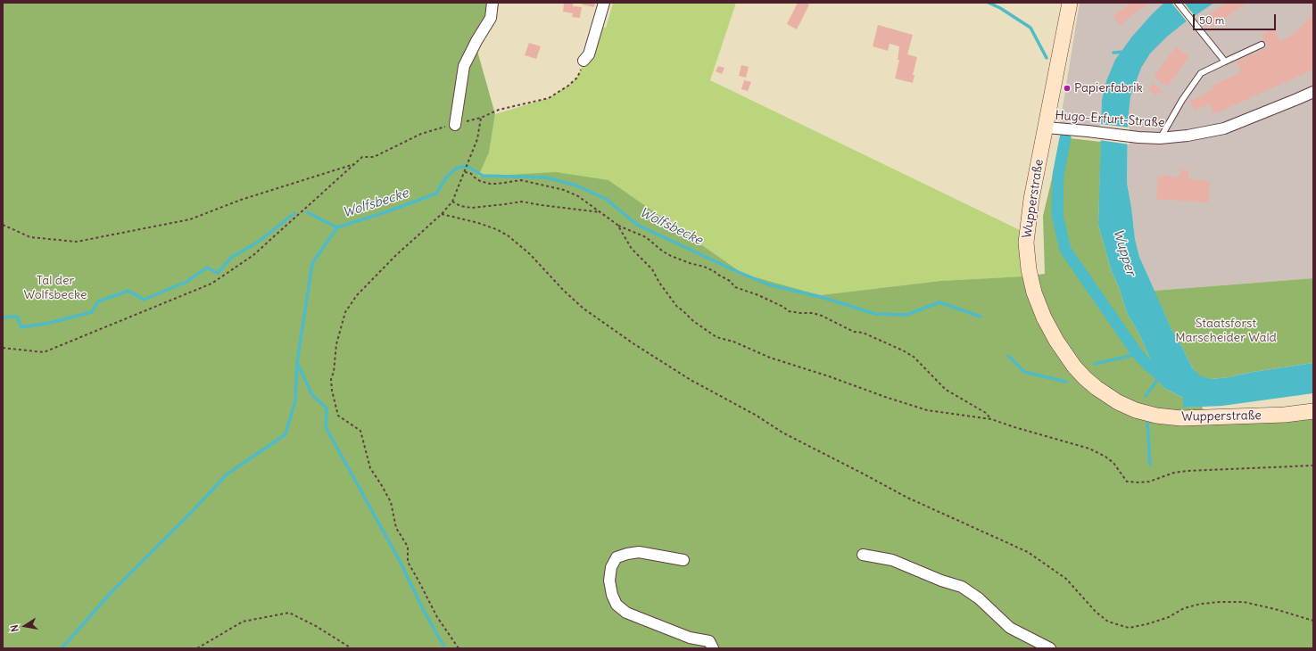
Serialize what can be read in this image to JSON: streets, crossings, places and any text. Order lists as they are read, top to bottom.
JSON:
{
  "streets": {
    "main road": ["Wupperstraße"],
    "street": ["Hugo-Erfurt-Straße"]
  },
  "crossings": [
    ["Hugo-Erfurt-Straße", "Wupperstraße"]
  ],
  "water": ["Wolfsbecke", "Wupper"],
  "parks": ["Tal der Wolfsbecke", "Staatsforst Marscheider Wald"],
  "places": ["Papierfabrik"],
  "scale_bar": "50 m",
  "north": "left"
}
